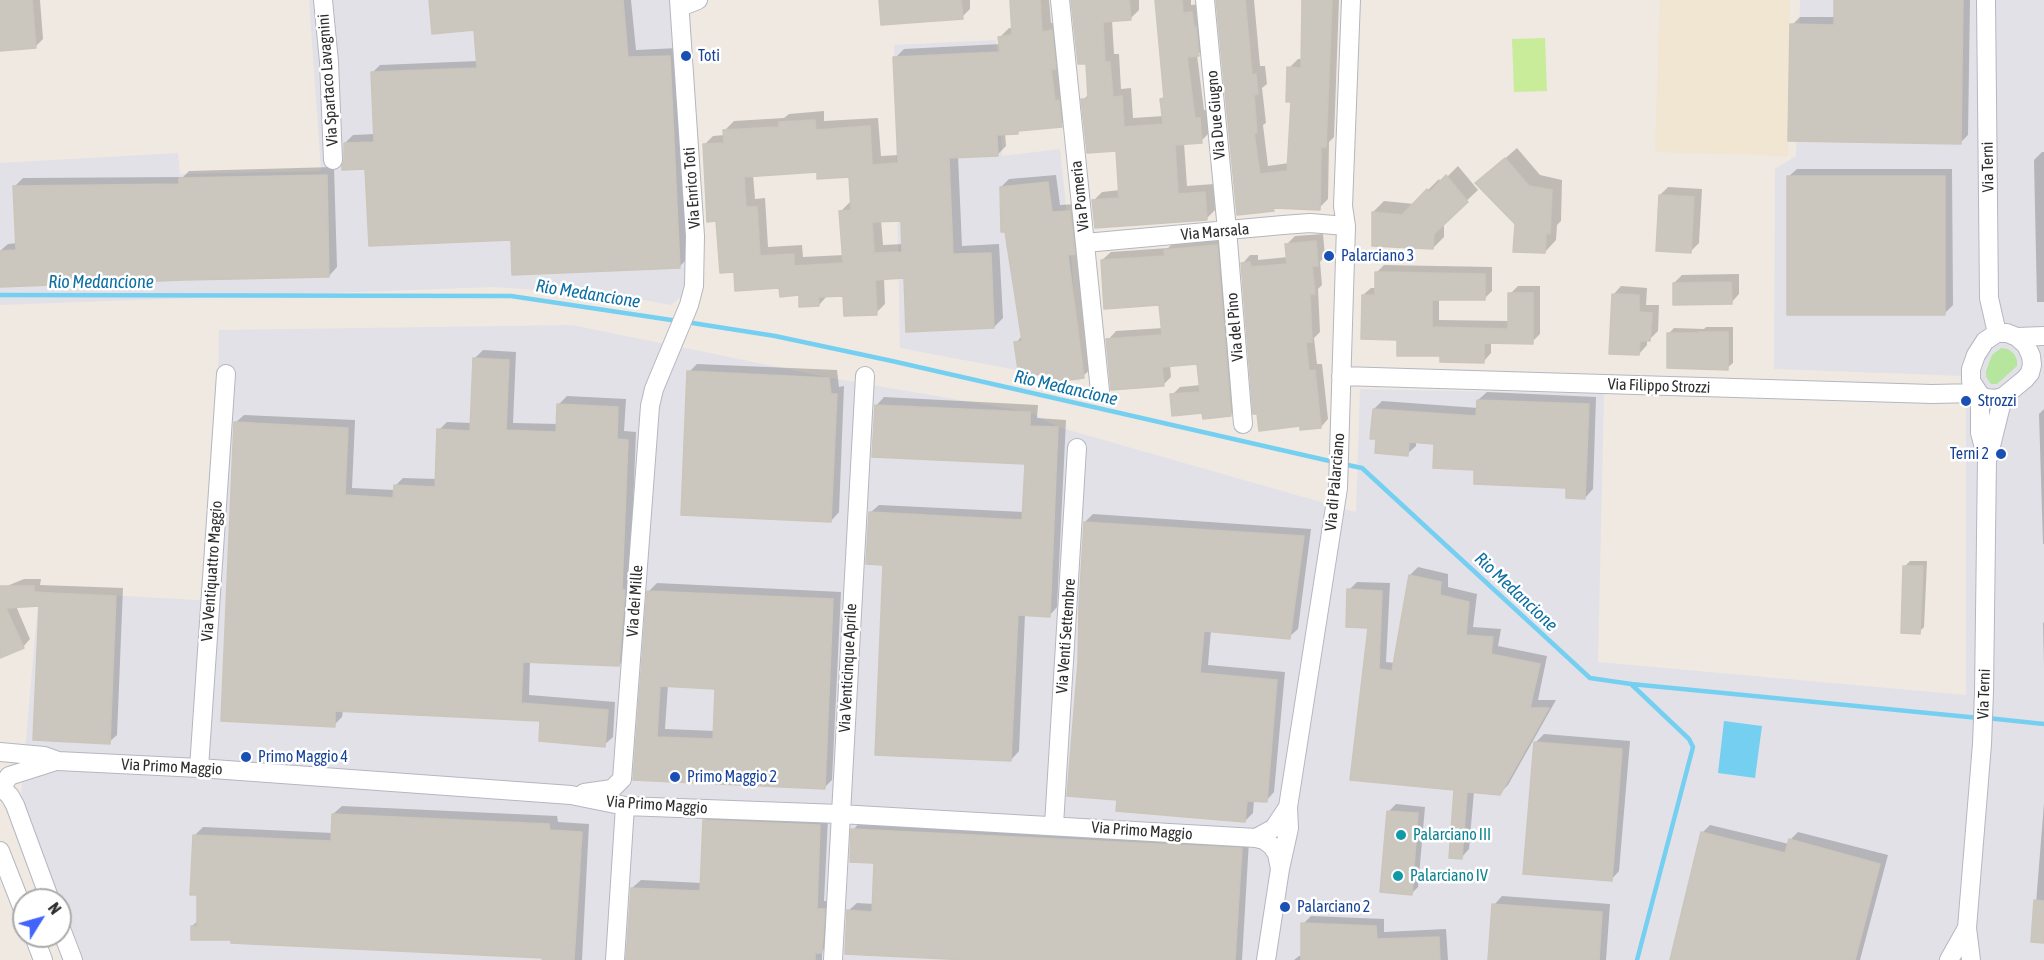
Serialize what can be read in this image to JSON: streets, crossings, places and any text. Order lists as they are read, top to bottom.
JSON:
{
  "streets": {
    "street": [
      "Via Spartaco Lavagnini",
      "Via Due Giugno",
      "Via Terni",
      "Via Enrico Toti",
      "Via Pomeria",
      "Via Marsala",
      "Via del Pino",
      "Via Filippo Strozzi",
      "Via di Palarciano",
      "Via Ventiquattro Maggio",
      "Via dei Mille",
      "Via Venti Settembre",
      "Via Venticinque Aprile",
      "Via Primo Maggio"
    ]
  },
  "crossings": [
    ["Via Due Giugno", "Via Marsala"],
    ["Via Due Giugno", "Via del Pino"],
    ["Via Terni", "Via Filippo Strozzi"],
    ["Via Enrico Toti", "Via dei Mille"],
    ["Via Pomeria", "Via Marsala"],
    ["Via Marsala", "Via del Pino"],
    ["Via Marsala", "Via di Palarciano"],
    ["Via Filippo Strozzi", "Via di Palarciano"],
    ["Via Ventiquattro Maggio", "Via Primo Maggio"],
    ["Via dei Mille", "Via Primo Maggio"],
    ["Via Venti Settembre", "Via Primo Maggio"],
    ["Via Venticinque Aprile", "Via Primo Maggio"]
  ],
  "water": ["Rio Medancione"],
  "places": [
    "Toti",
    "Palarciano 3",
    "Strozzi",
    "Terni 2",
    "Primo Maggio 4",
    "Primo Maggio 2",
    "Palarciano III",
    "Palarciano IV",
    "Palarciano 2"
  ],
  "north": "top right"
}
